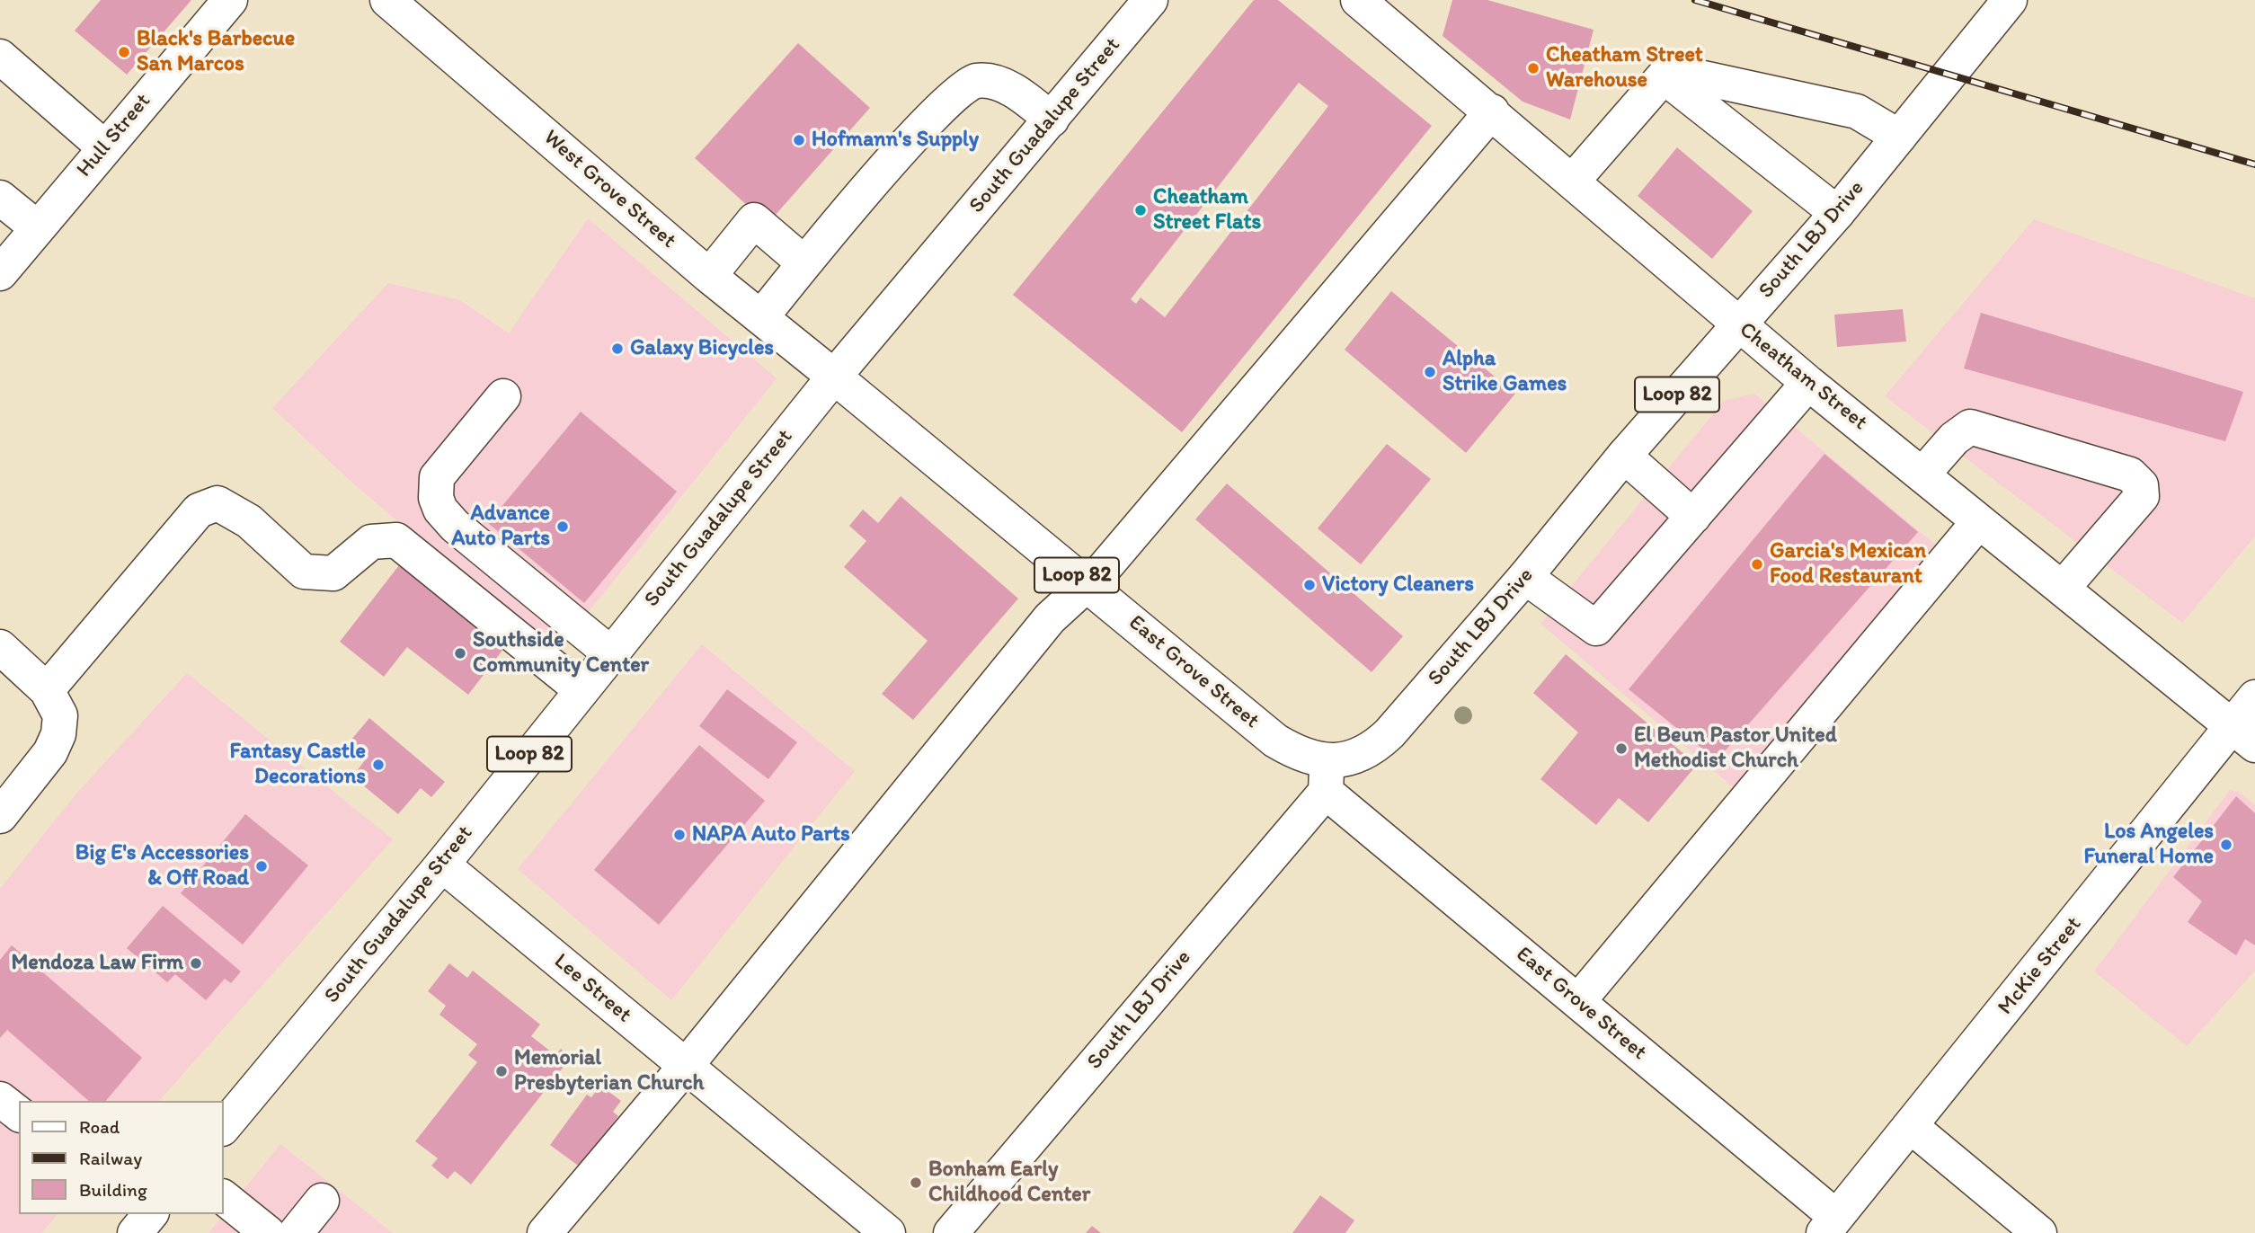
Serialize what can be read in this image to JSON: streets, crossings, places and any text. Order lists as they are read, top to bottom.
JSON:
{
  "streets": {
    "street": [
      "South Guadalupe Street",
      "Hull Street",
      "West Grove Street",
      "South LBJ Drive",
      "Cheatham Street",
      "Loop 82",
      "East Grove Street",
      "McKie Street",
      "Lee Street"
    ]
  },
  "crossings": [
    ["South Guadalupe Street", "West Grove Street"],
    ["South Guadalupe Street", "East Grove Street"],
    ["South Guadalupe Street", "Lee Street"],
    ["West Grove Street", "East Grove Street"],
    ["South LBJ Drive", "Cheatham Street"],
    ["South LBJ Drive", "East Grove Street"],
    ["Cheatham Street", "McKie Street"],
    ["East Grove Street", "McKie Street"]
  ],
  "places": [
    "Black's Barbecue San Marcos",
    "Cheatham Street Warehouse",
    "Hofmann's Supply",
    "Cheatham Street Flats",
    "Galaxy Bicycles",
    "Alpha Strike Games",
    "Advance Auto Parts",
    "Garcia's Mexican Food Restaurant",
    "Victory Cleaners",
    "Southside Community Center",
    "El Beun Pastor United Methodist Church",
    "Fantasy Castle Decorations",
    "NAPA Auto Parts",
    "Los Angeles Funeral Home",
    "Big E's Accessories & Off Road",
    "Mendoza Law Firm",
    "Memorial Presbyterian Church",
    "Bonham Early Childhood Center"
  ],
  "legend": ["Road", "Railway", "Building"]
}
